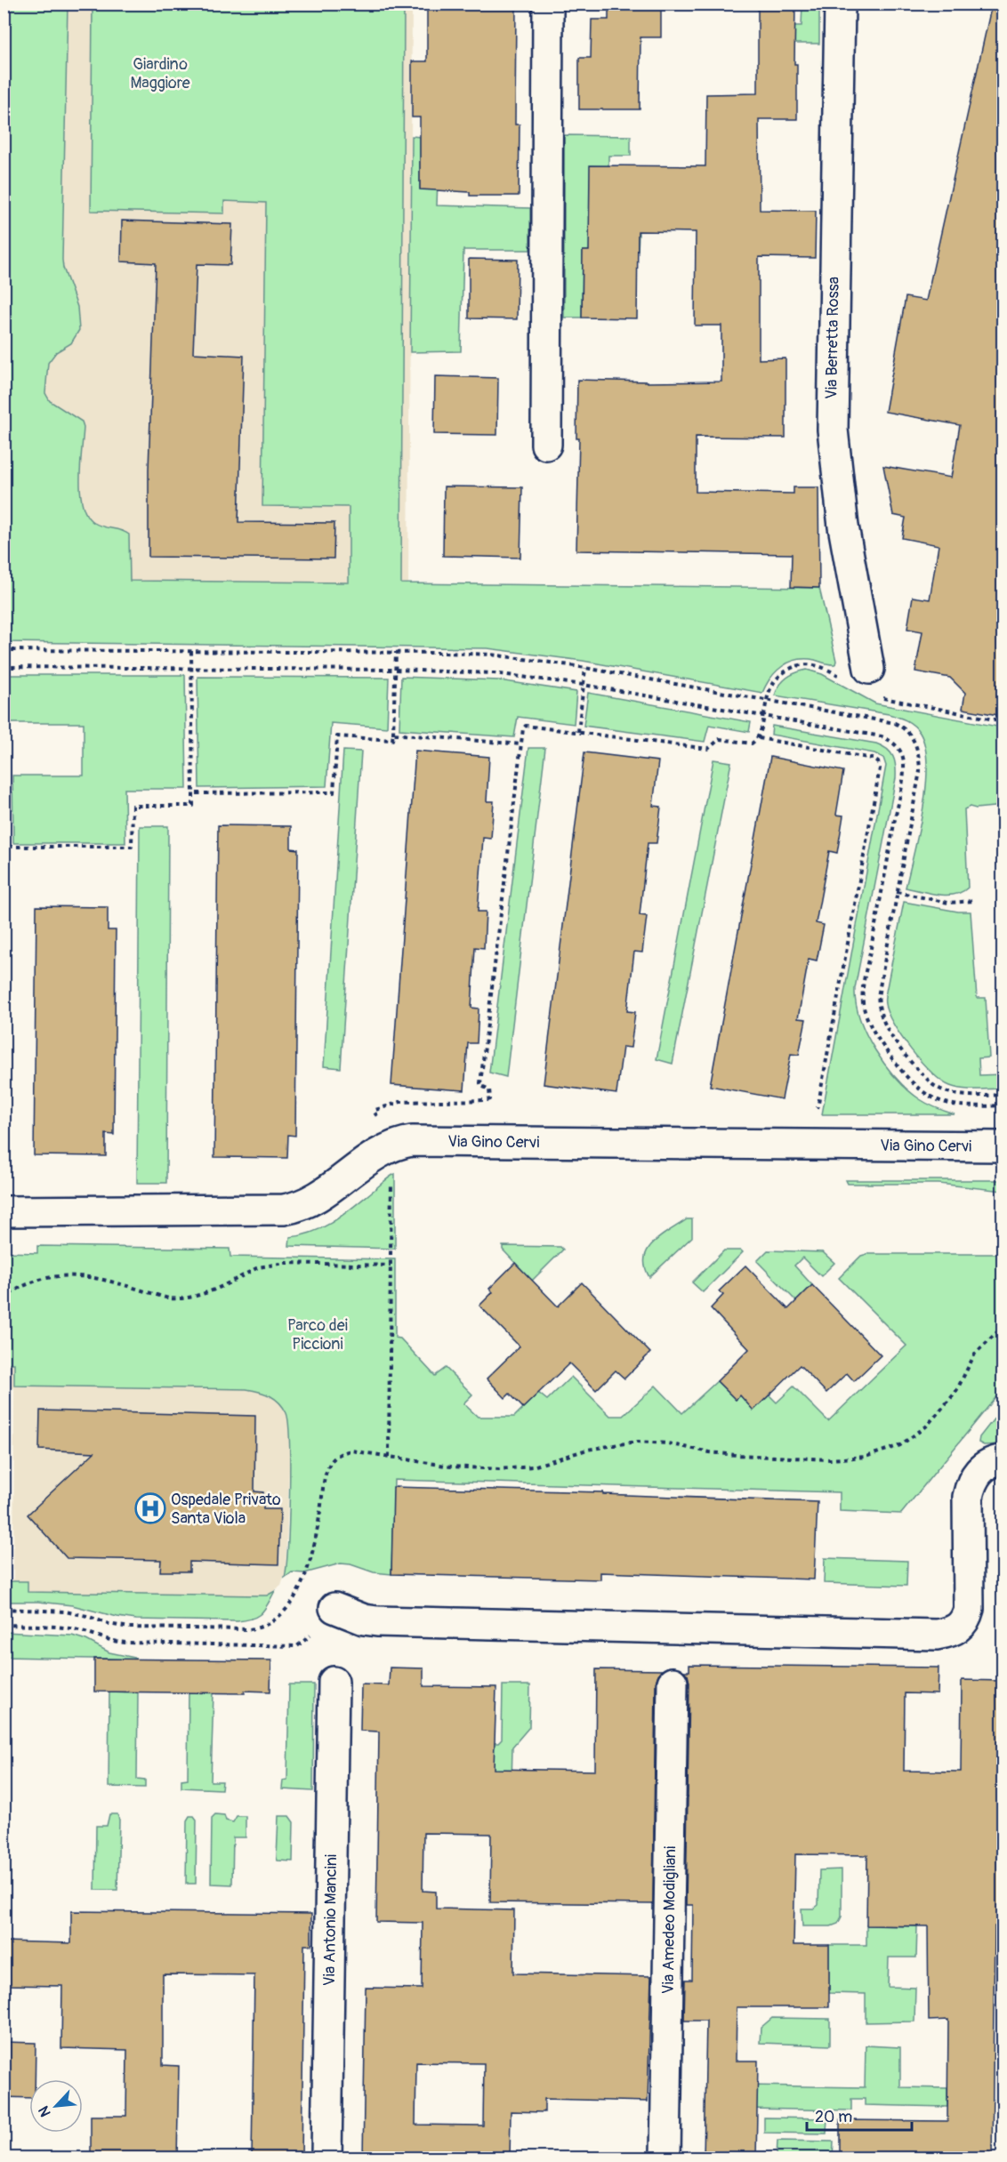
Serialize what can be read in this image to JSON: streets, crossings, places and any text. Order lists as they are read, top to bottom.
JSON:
{
  "streets": {
    "street": [
      "Via Berretta Rossa",
      "Via Gino Cervi",
      "Via Antonio Mancini",
      "Via Amedeo Modigliani"
    ]
  },
  "parks": ["Giardino Maggiore", "Parco dei Piccioni"],
  "places": {
    "hospital": ["Ospedale Privato Santa Viola"]
  },
  "scale_bar": "20 m",
  "north": "bottom left"
}
